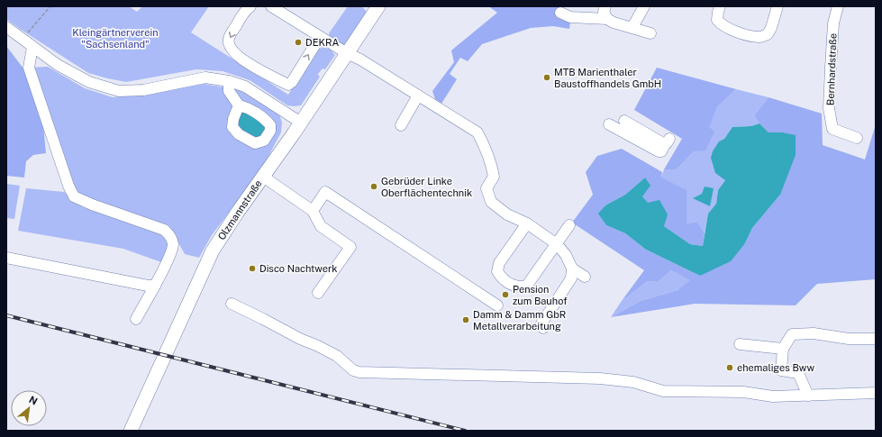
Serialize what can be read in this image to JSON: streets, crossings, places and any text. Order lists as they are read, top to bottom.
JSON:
{
  "streets": {
    "main road": ["Olzmannstraße"],
    "street": ["Bernhardstraße"]
  },
  "parks": ["Kleingärtnerverein \"Sachsenland\""],
  "places": [
    "DEKRA",
    "MTB Marienthaler Baustoffhandels GmbH",
    "Gebrüder Linke Oberflächentechnik",
    "Disco Nachtwerk",
    "Pension zum Bauhof",
    "Damm & Damm GbR Metallverarbeitung",
    "ehemaliges Bww"
  ],
  "north": "top right"
}
